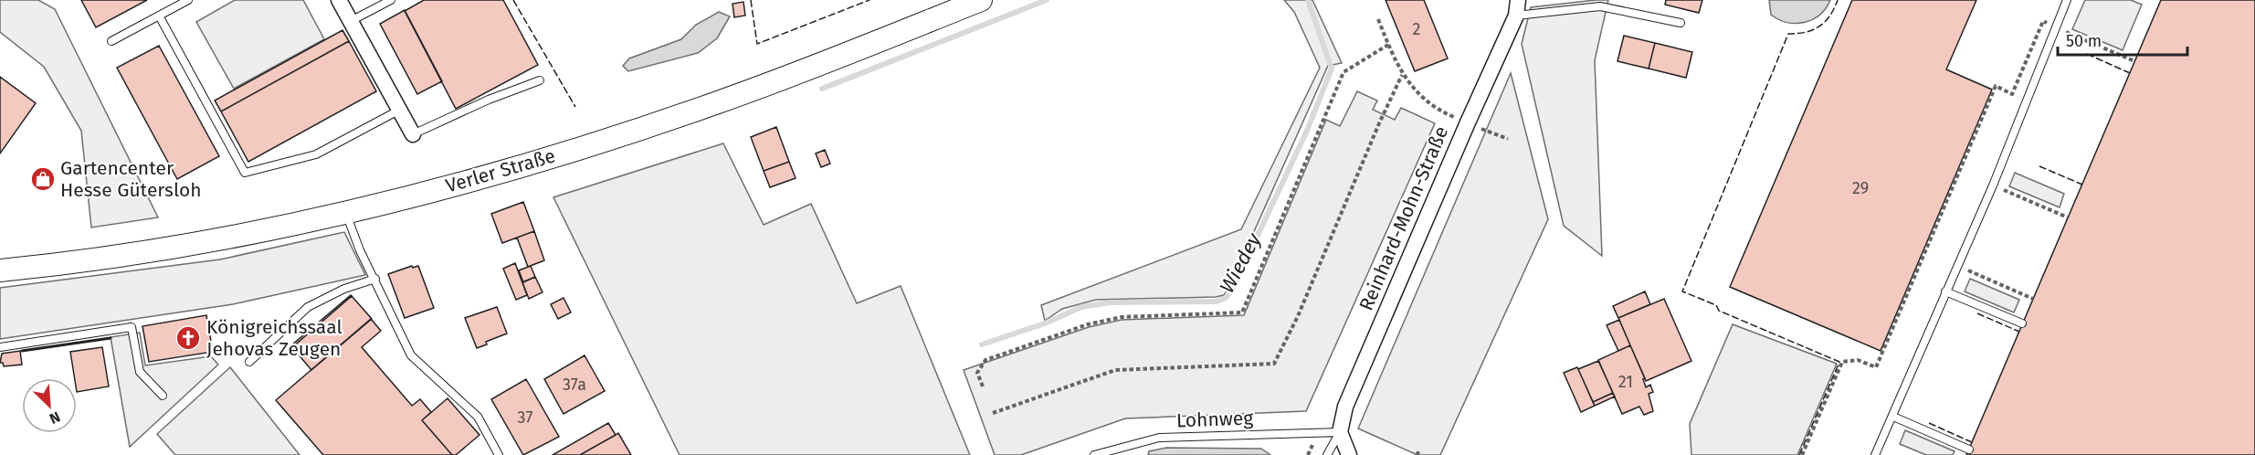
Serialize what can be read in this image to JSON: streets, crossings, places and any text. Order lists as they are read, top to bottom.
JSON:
{
  "streets": {
    "main road": ["Verler Straße"],
    "street": ["Reinhard-Mohn-Straße"],
    "lane": ["Lohnweg"]
  },
  "crossings": [
    ["Reinhard-Mohn-Straße", "Lohnweg"]
  ],
  "water": ["Wiedey"],
  "places": {
    "shop": ["Gartencenter Hesse Gütersloh"],
    "church": ["Königreichssaal Jehovas Zeugen"]
  },
  "house_numbers": [
    "2",
    "29",
    "21",
    "37a",
    "37"
  ],
  "scale_bar": "50 m",
  "north": "bottom right"
}
